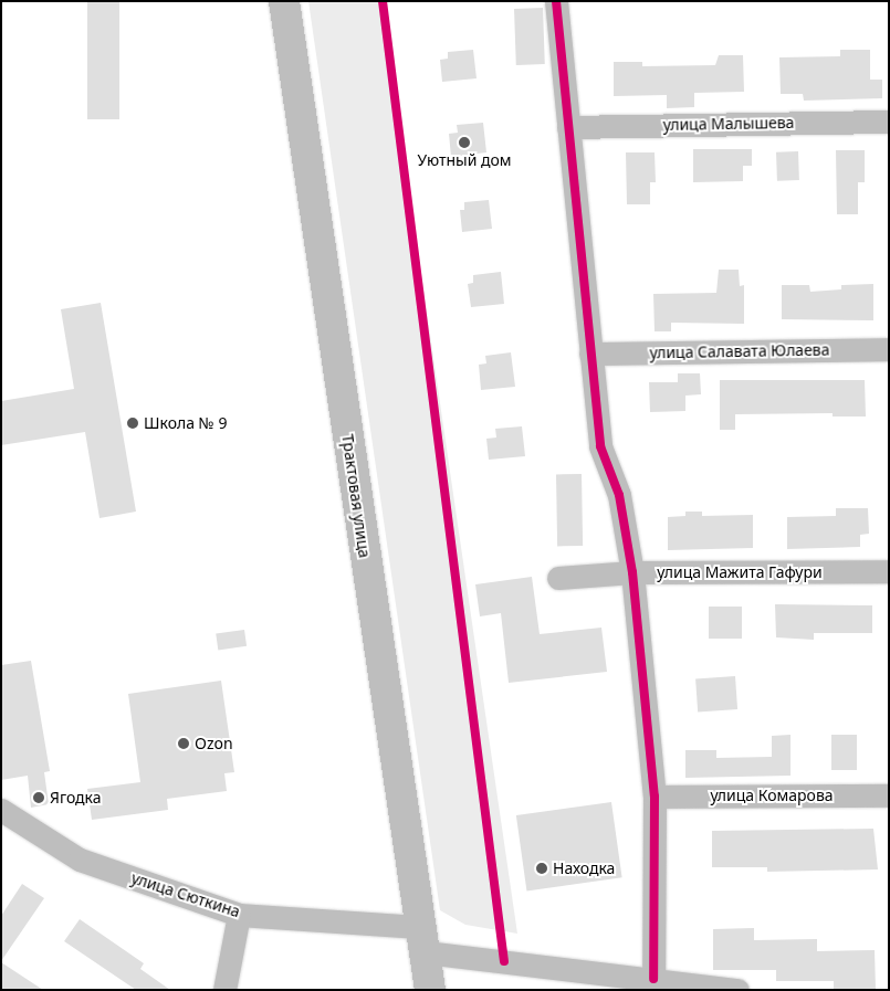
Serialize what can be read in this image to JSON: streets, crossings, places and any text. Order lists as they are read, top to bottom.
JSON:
{
  "streets": {
    "main road": ["Трактовая улица"],
    "street": [
      "улица Малышева",
      "улица Салавата Юлаева",
      "улица Мажита Гафури",
      "улица Комарова",
      "улица Сюткина"
    ]
  },
  "crossings": [
    ["Трактовая улица", "улица Сюткина"]
  ],
  "places": [
    "Уютный дом",
    "Школа № 9",
    "Ozon",
    "Ягодка",
    "Находка"
  ]
}
